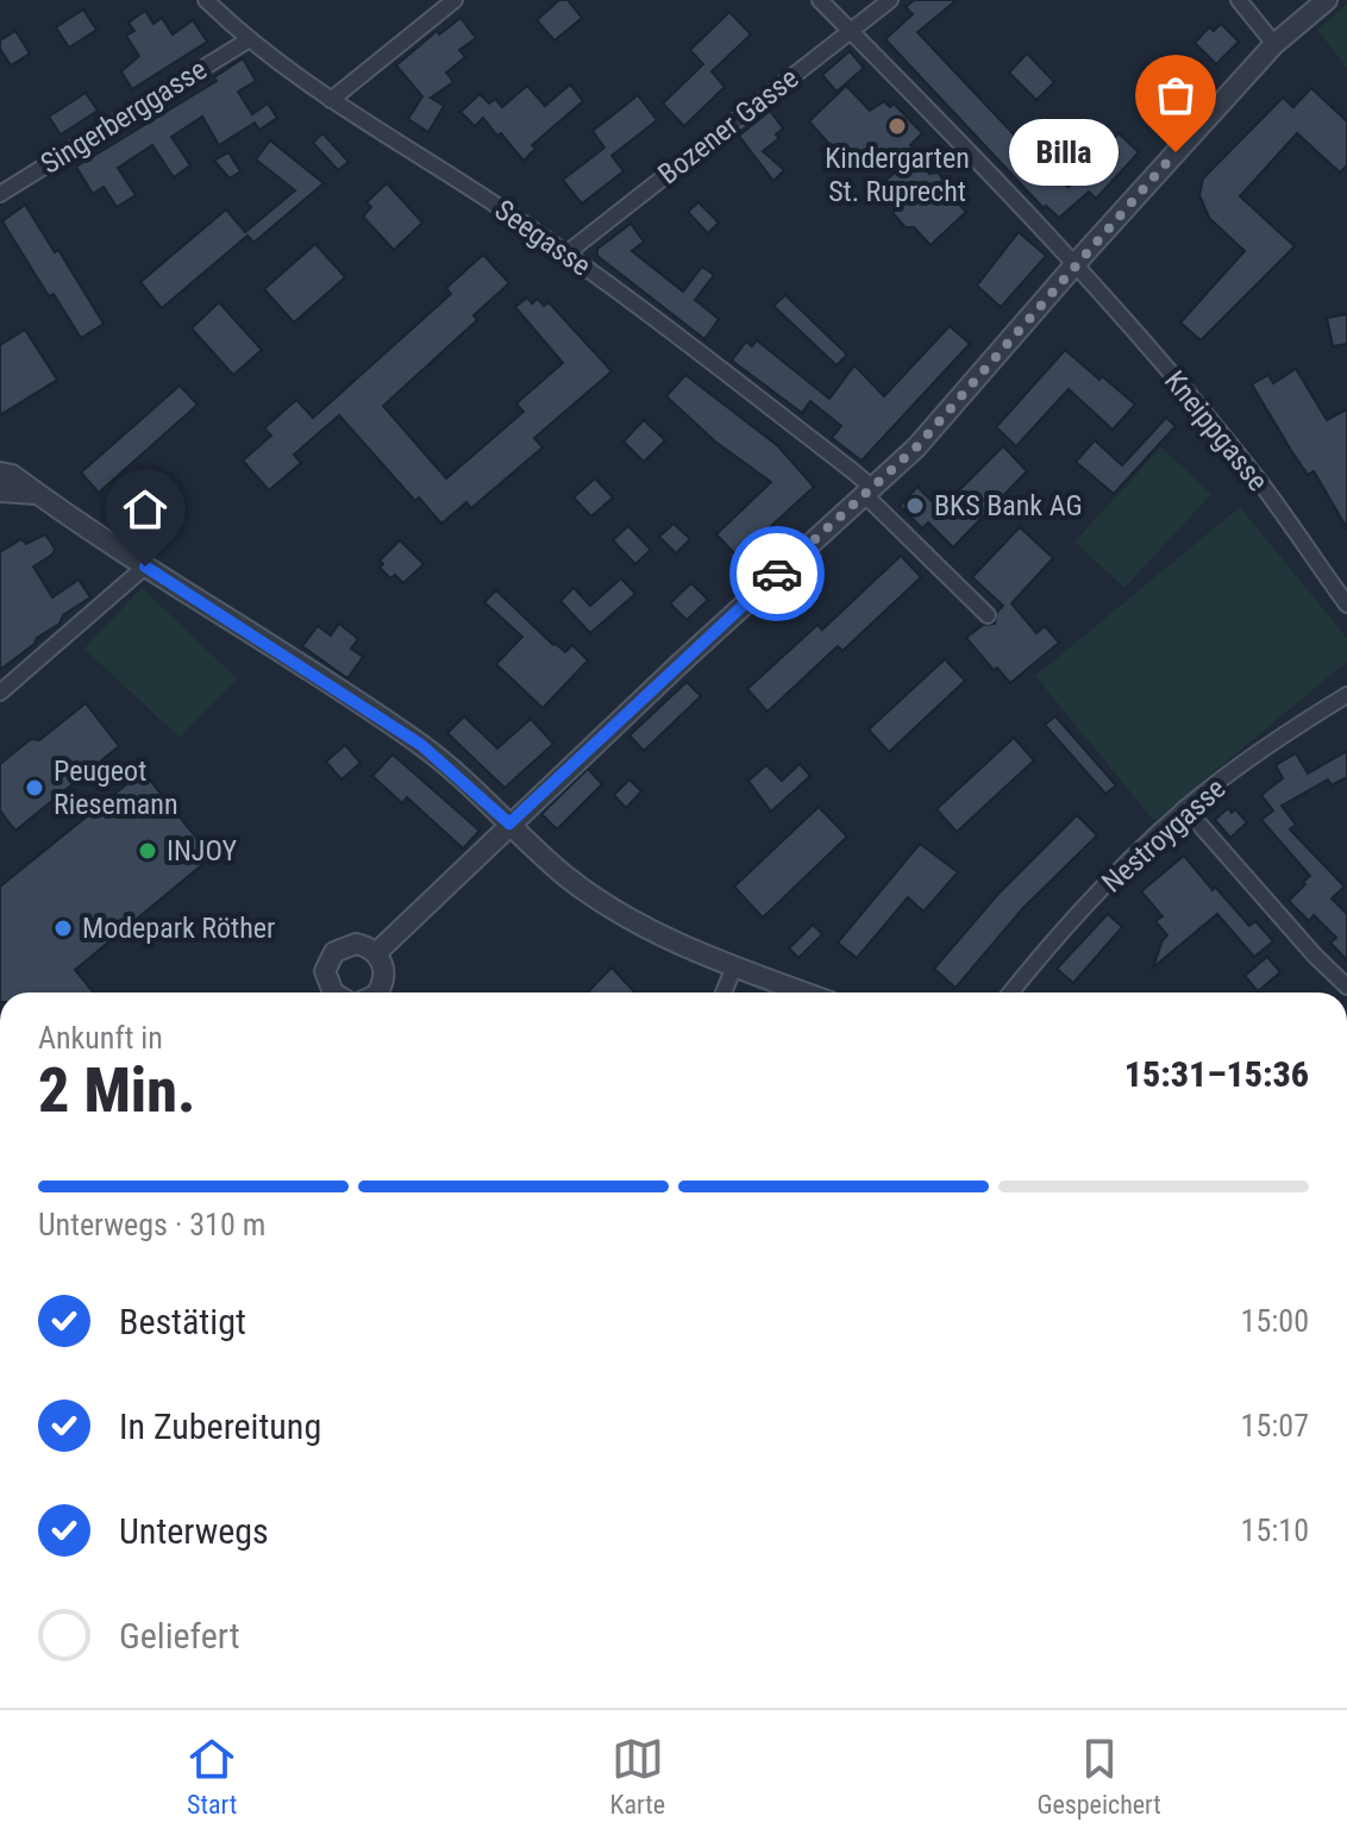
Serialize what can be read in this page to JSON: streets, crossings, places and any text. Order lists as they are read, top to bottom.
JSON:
{
  "streets": {
    "street": [
      "Singerberggasse",
      "Bozener Gasse",
      "Seegasse",
      "Kneippgasse",
      "Nestroygasse"
    ]
  },
  "crossings": [
    ["Singerberggasse", "Seegasse"],
    ["Bozener Gasse", "Seegasse"],
    ["Bozener Gasse", "Kneippgasse"]
  ],
  "places": [
    "Kindergarten St. Ruprecht",
    "Billa",
    "BKS Bank AG",
    "Peugeot Riesemann",
    "INJOY",
    "Modepark Röther"
  ],
  "page": {
    "bubble": "Billa",
    "heading": ["2 Min.", "Ankunft in", "15:31–15:36"],
    "bar": "Unterwegs · 310 m",
    "list": [
      ["Bestätigt", "15:00"],
      ["In Zubereitung", "15:07"],
      ["Unterwegs", "15:10"],
      "Geliefert"
    ],
    "tabs": ["Start", "Karte", "Gespeichert"]
  }
}
